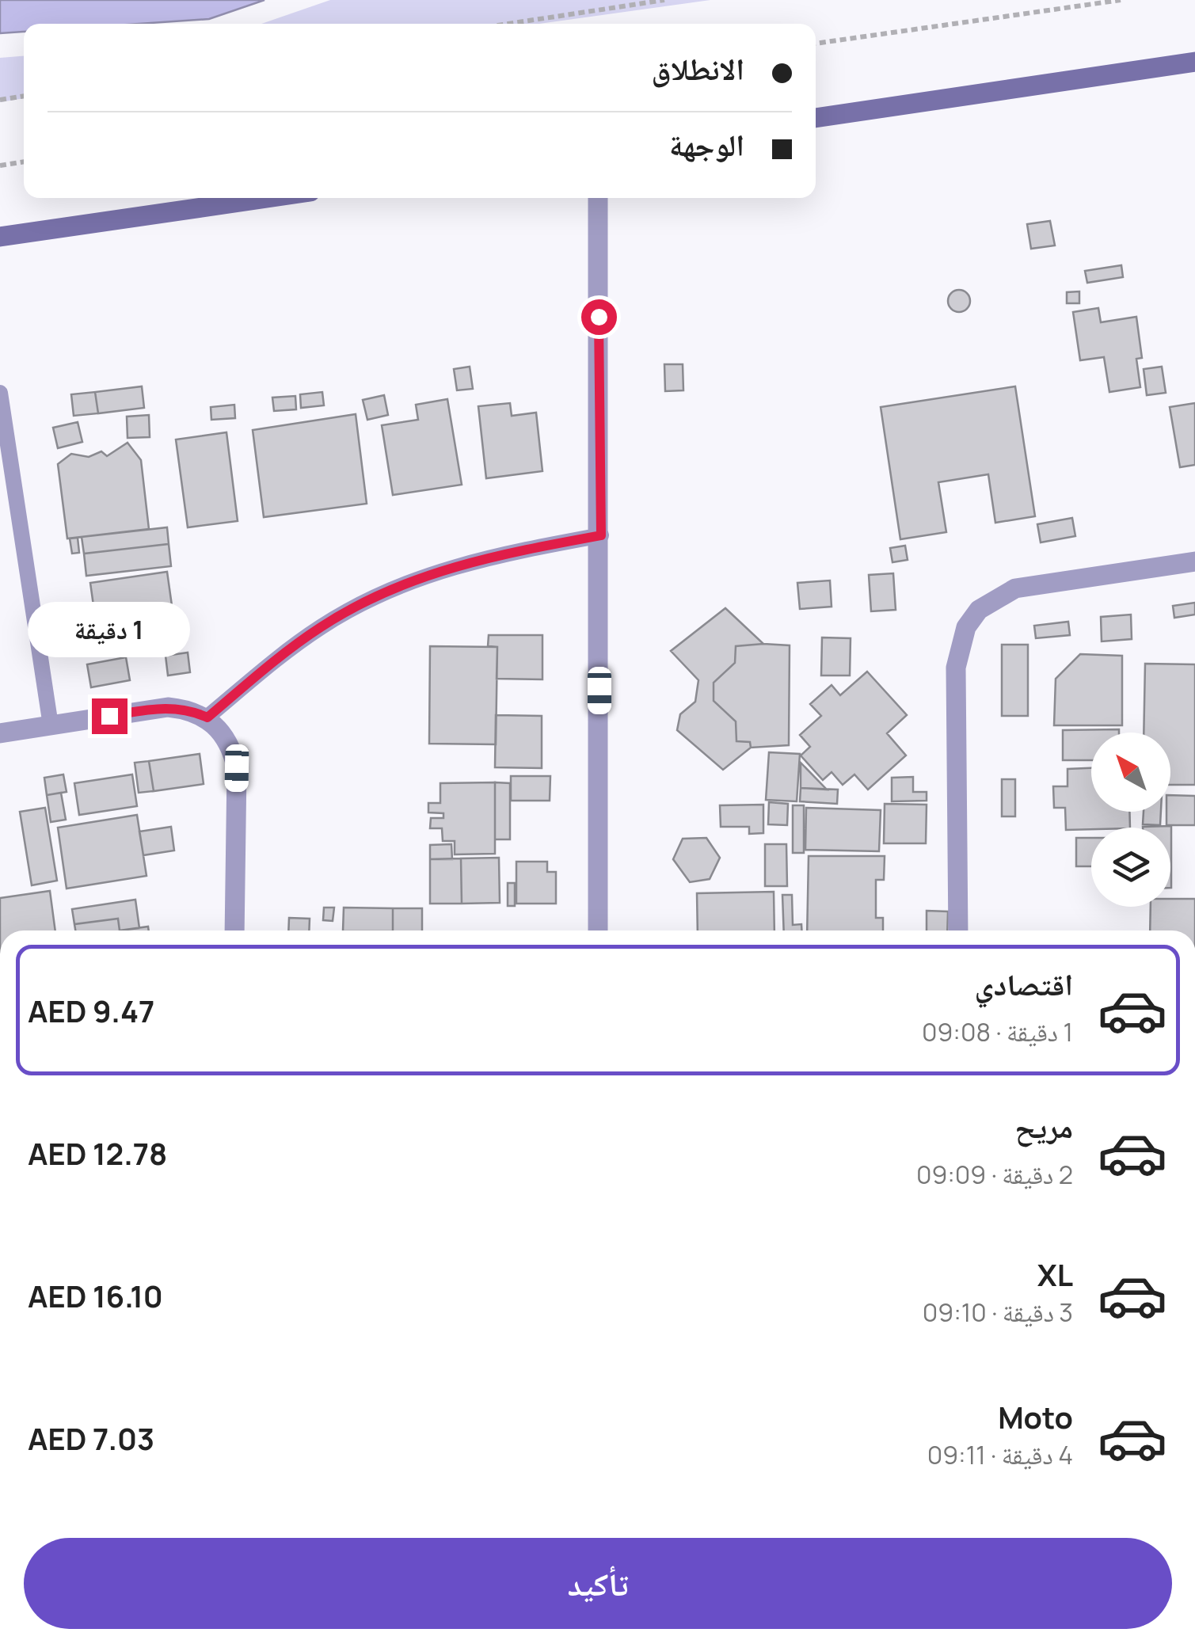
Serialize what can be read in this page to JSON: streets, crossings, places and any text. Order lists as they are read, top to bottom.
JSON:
{
  "north": "top left",
  "page": {
    "banner": ["الانطلاق", "الوجهة"],
    "bubble": "1 دقيقة",
    "list": [
      {
        "name": "اقتصادي",
        "note": "1 دقيقة · 09:08",
        "value": "AED 9.47"
      },
      {
        "name": "مريح",
        "note": "2 دقيقة · 09:09",
        "value": "AED 12.78"
      },
      {
        "name": "XL",
        "note": "3 دقيقة · 09:10",
        "value": "AED 16.10"
      },
      {
        "name": "Moto",
        "note": "4 دقيقة · 09:11",
        "value": "AED 7.03"
      }
    ],
    "buttons": "تأكيد"
  }
}
